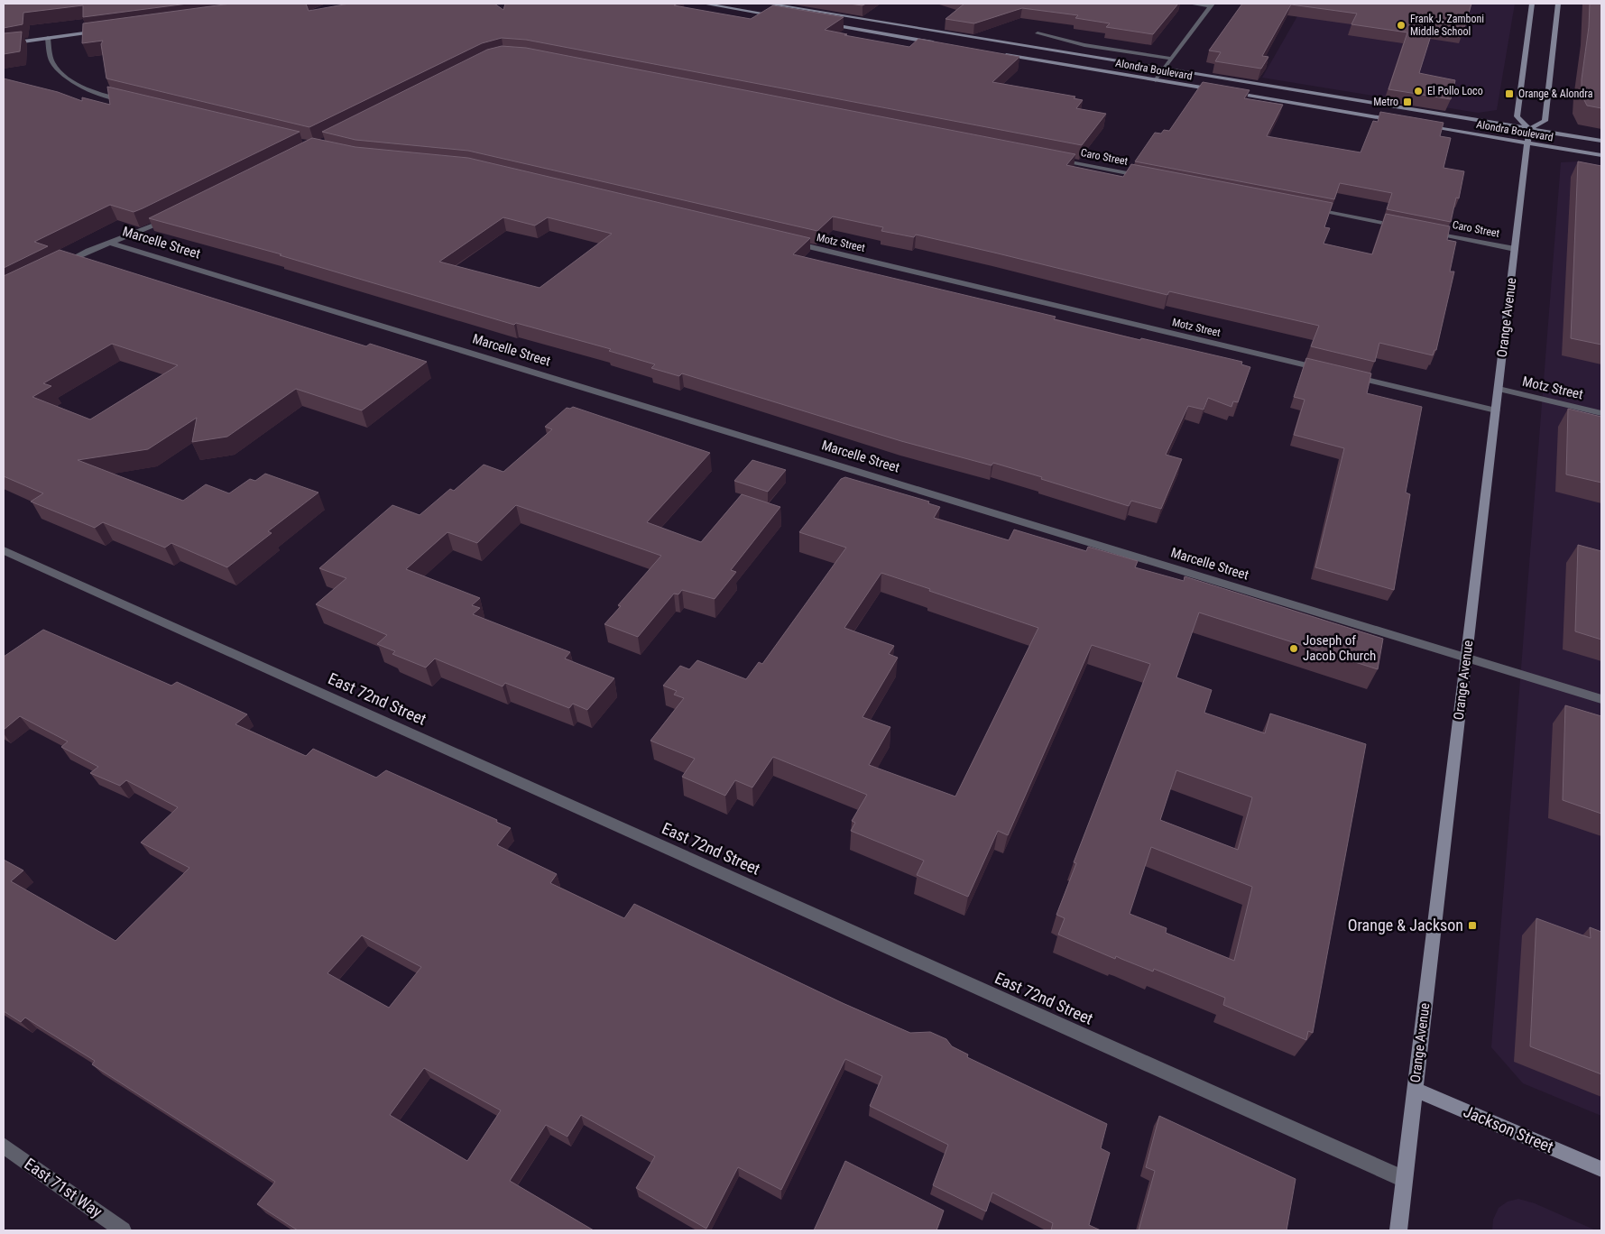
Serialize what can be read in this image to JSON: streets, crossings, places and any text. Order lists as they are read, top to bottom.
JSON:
{
  "streets": {
    "street": [
      "Alondra Boulevard",
      "Caro Street",
      "Marcelle Street",
      "Motz Street",
      "Orange Avenue",
      "East 72nd Street",
      "Jackson Street",
      "East 71st Way"
    ]
  },
  "crossings": [
    ["Alondra Boulevard", "Orange Avenue"],
    ["Caro Street", "Orange Avenue"],
    ["Marcelle Street", "Orange Avenue"],
    ["Motz Street", "Orange Avenue"],
    ["Orange Avenue", "East 72nd Street"],
    ["Orange Avenue", "Jackson Street"]
  ],
  "places": {
    "other": ["Frank J. Zamboni Middle School", "El Pollo Loco", "Joseph of Jacob Church"],
    "transit": ["Orange & Alondra", "Metro", "Orange & Jackson"]
  }
}
